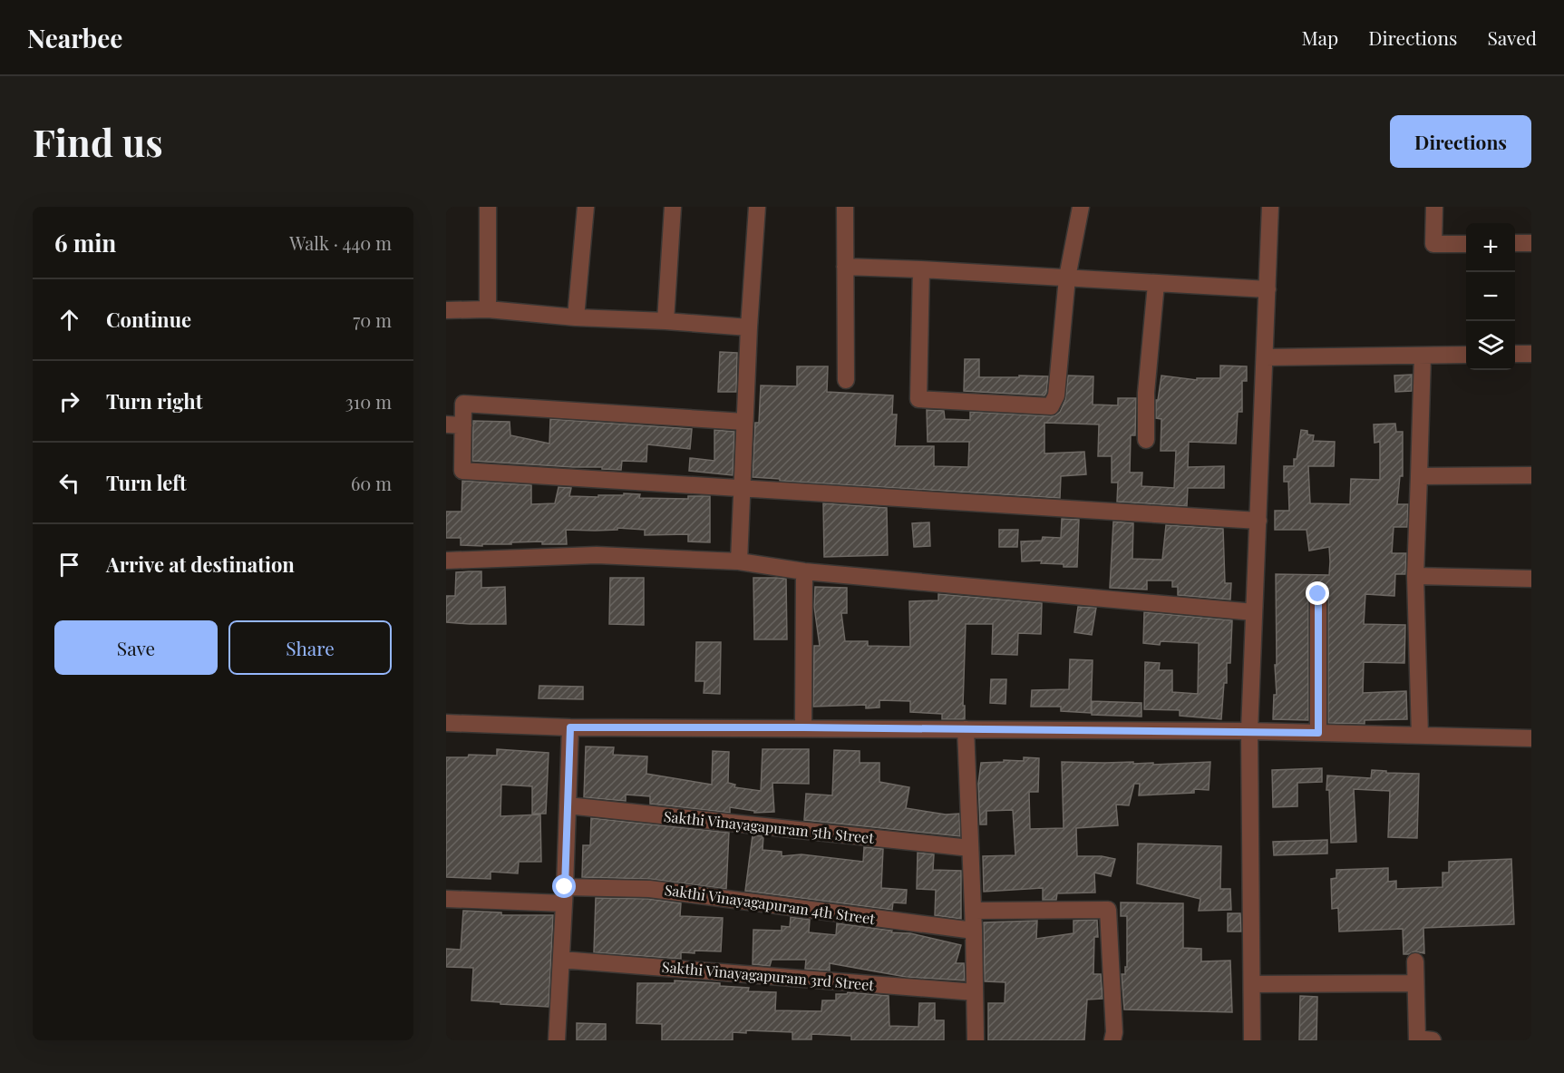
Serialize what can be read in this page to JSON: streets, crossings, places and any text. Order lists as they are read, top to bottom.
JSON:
{
  "streets": {
    "street": ["Sakthi Vinayagapuram 5th Street", "Sakthi Vinayagapuram 4th Street", "Sakthi Vinayagapuram 3rd Street"]
  },
  "page": {
    "header": "Nearbee",
    "nav": ["Map", "Directions", "Saved"],
    "buttons": [
      "Directions",
      ["Save", "Share"]
    ],
    "title": "Find us",
    "heading": ["6 min", "Walk · 440 m"],
    "map_buttons": ["+", "−"],
    "list": [
      ["Continue", "70 m"],
      ["Turn right", "310 m"],
      ["Turn left", "60 m"],
      "Arrive at destination"
    ]
  }
}
